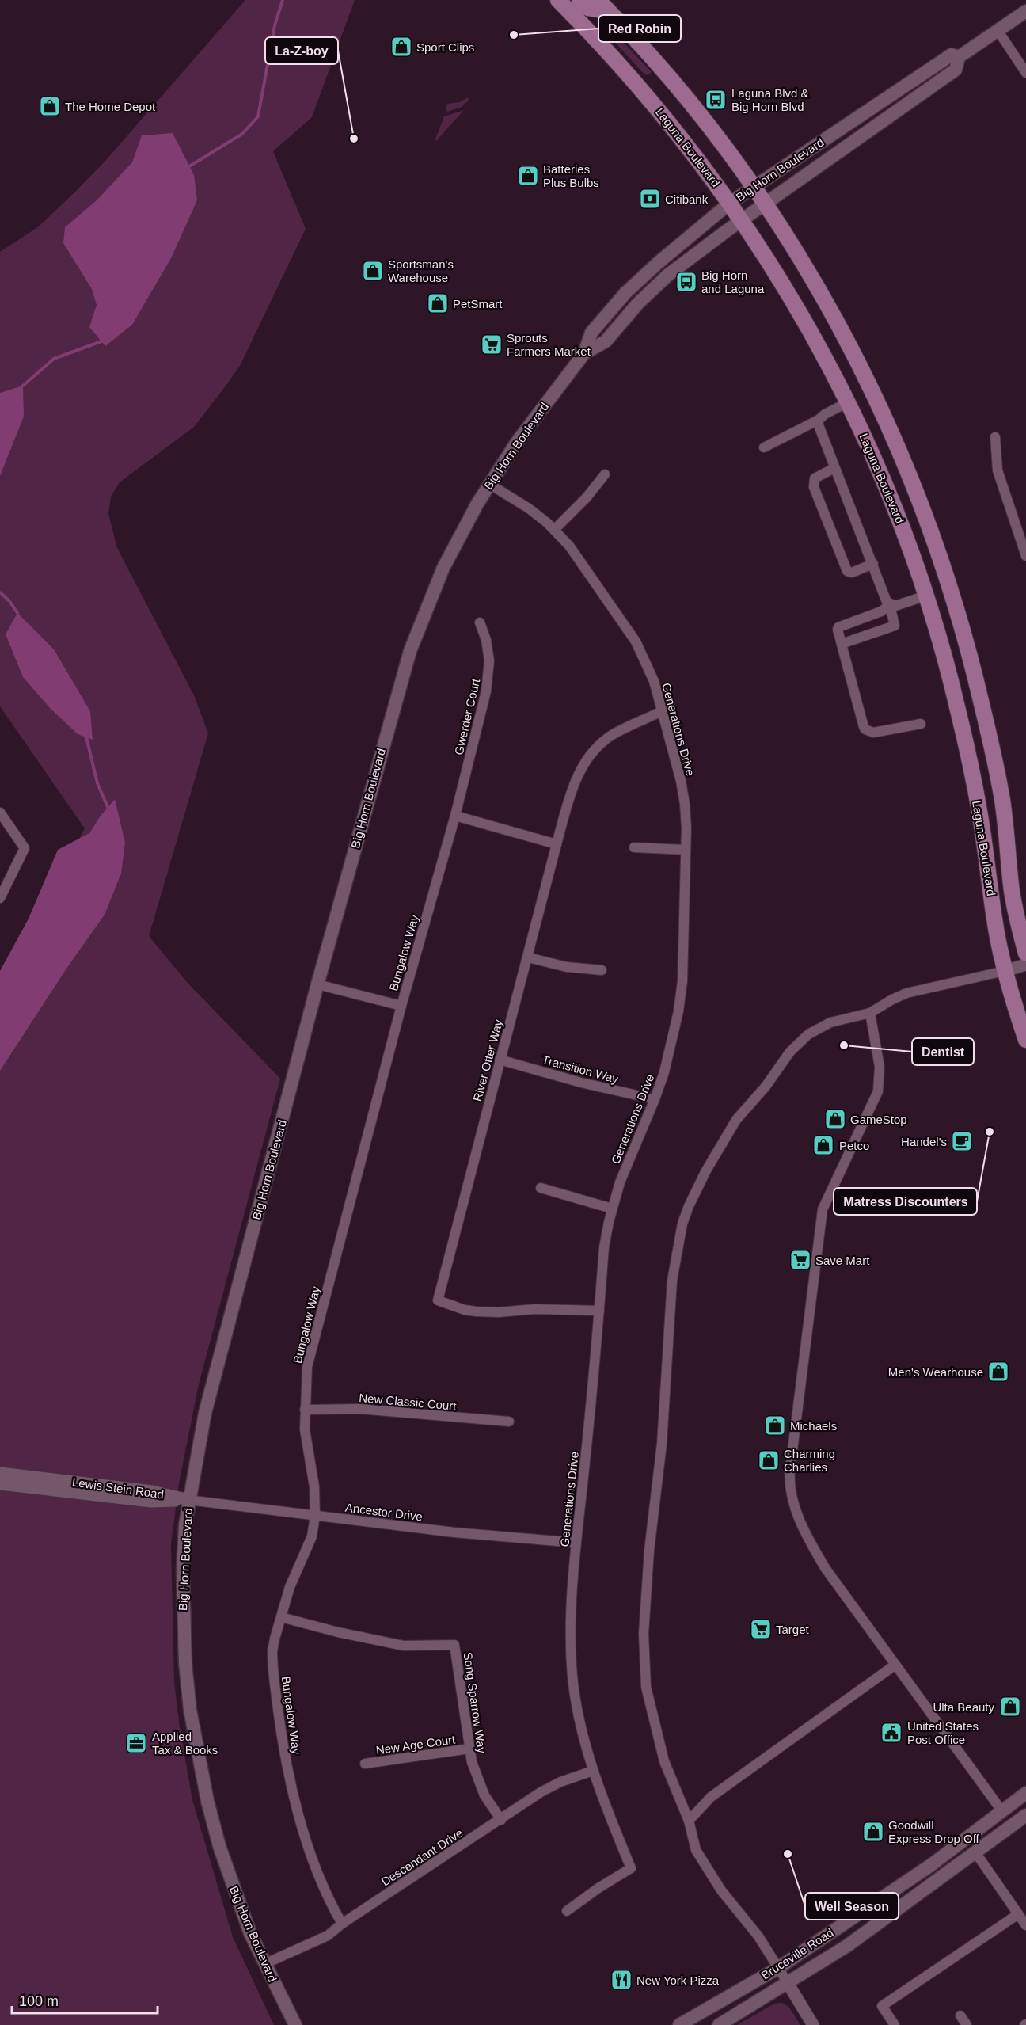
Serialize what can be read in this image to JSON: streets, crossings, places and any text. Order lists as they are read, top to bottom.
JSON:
{
  "streets": {
    "main road": ["Laguna Boulevard", "Big Horn Boulevard", "Bruceville Road"],
    "street": [
      "Gwerder Court",
      "Generations Drive",
      "Bungalow Way",
      "River Otter Way",
      "Transition Way",
      "New Classic Court",
      "Lewis Stein Road",
      "Ancestor Drive",
      "Song Sparrow Way",
      "New Age Court",
      "Descendant Drive"
    ]
  },
  "crossings": [
    ["Laguna Boulevard", "Big Horn Boulevard"],
    ["Big Horn Boulevard", "Generations Drive"],
    ["Big Horn Boulevard", "Lewis Stein Road"],
    ["Big Horn Boulevard", "Ancestor Drive"],
    ["Big Horn Boulevard", "Descendant Drive"],
    ["Gwerder Court", "Bungalow Way"],
    ["Generations Drive", "River Otter Way"],
    ["Generations Drive", "Transition Way"],
    ["Generations Drive", "Ancestor Drive"],
    ["Generations Drive", "Descendant Drive"],
    ["Bungalow Way", "New Classic Court"],
    ["Bungalow Way", "Ancestor Drive"],
    ["Bungalow Way", "Song Sparrow Way"],
    ["Bungalow Way", "Descendant Drive"],
    ["River Otter Way", "Transition Way"],
    ["Lewis Stein Road", "Ancestor Drive"],
    ["Song Sparrow Way", "New Age Court"],
    ["Song Sparrow Way", "Descendant Drive"]
  ],
  "places": {
    "other": [
      "Red Robin",
      "La-Z-boy",
      "Dentist",
      "Matress Discounters",
      "Well Season"
    ],
    "shop": [
      "Sport Clips",
      "The Home Depot",
      "Batteries Plus Bulbs",
      "Sportsman's Warehouse",
      "PetSmart",
      "GameStop",
      "Petco",
      "Men's Wearhouse",
      "Michaels",
      "Charming Charlies",
      "Ulta Beauty",
      "Goodwill Express Drop Off"
    ],
    "bus stop": ["Laguna Blvd & Big Horn Blvd", "Big Horn and Laguna"],
    "bank": ["Citibank"],
    "supermarket": ["Sprouts Farmers Market", "Save Mart", "Target"],
    "cafe": ["Handel's"],
    "public building": ["United States Post Office"],
    "office": ["Applied Tax & Books"],
    "restaurant": ["New York Pizza"]
  },
  "scale_bar": "100 m"
}
